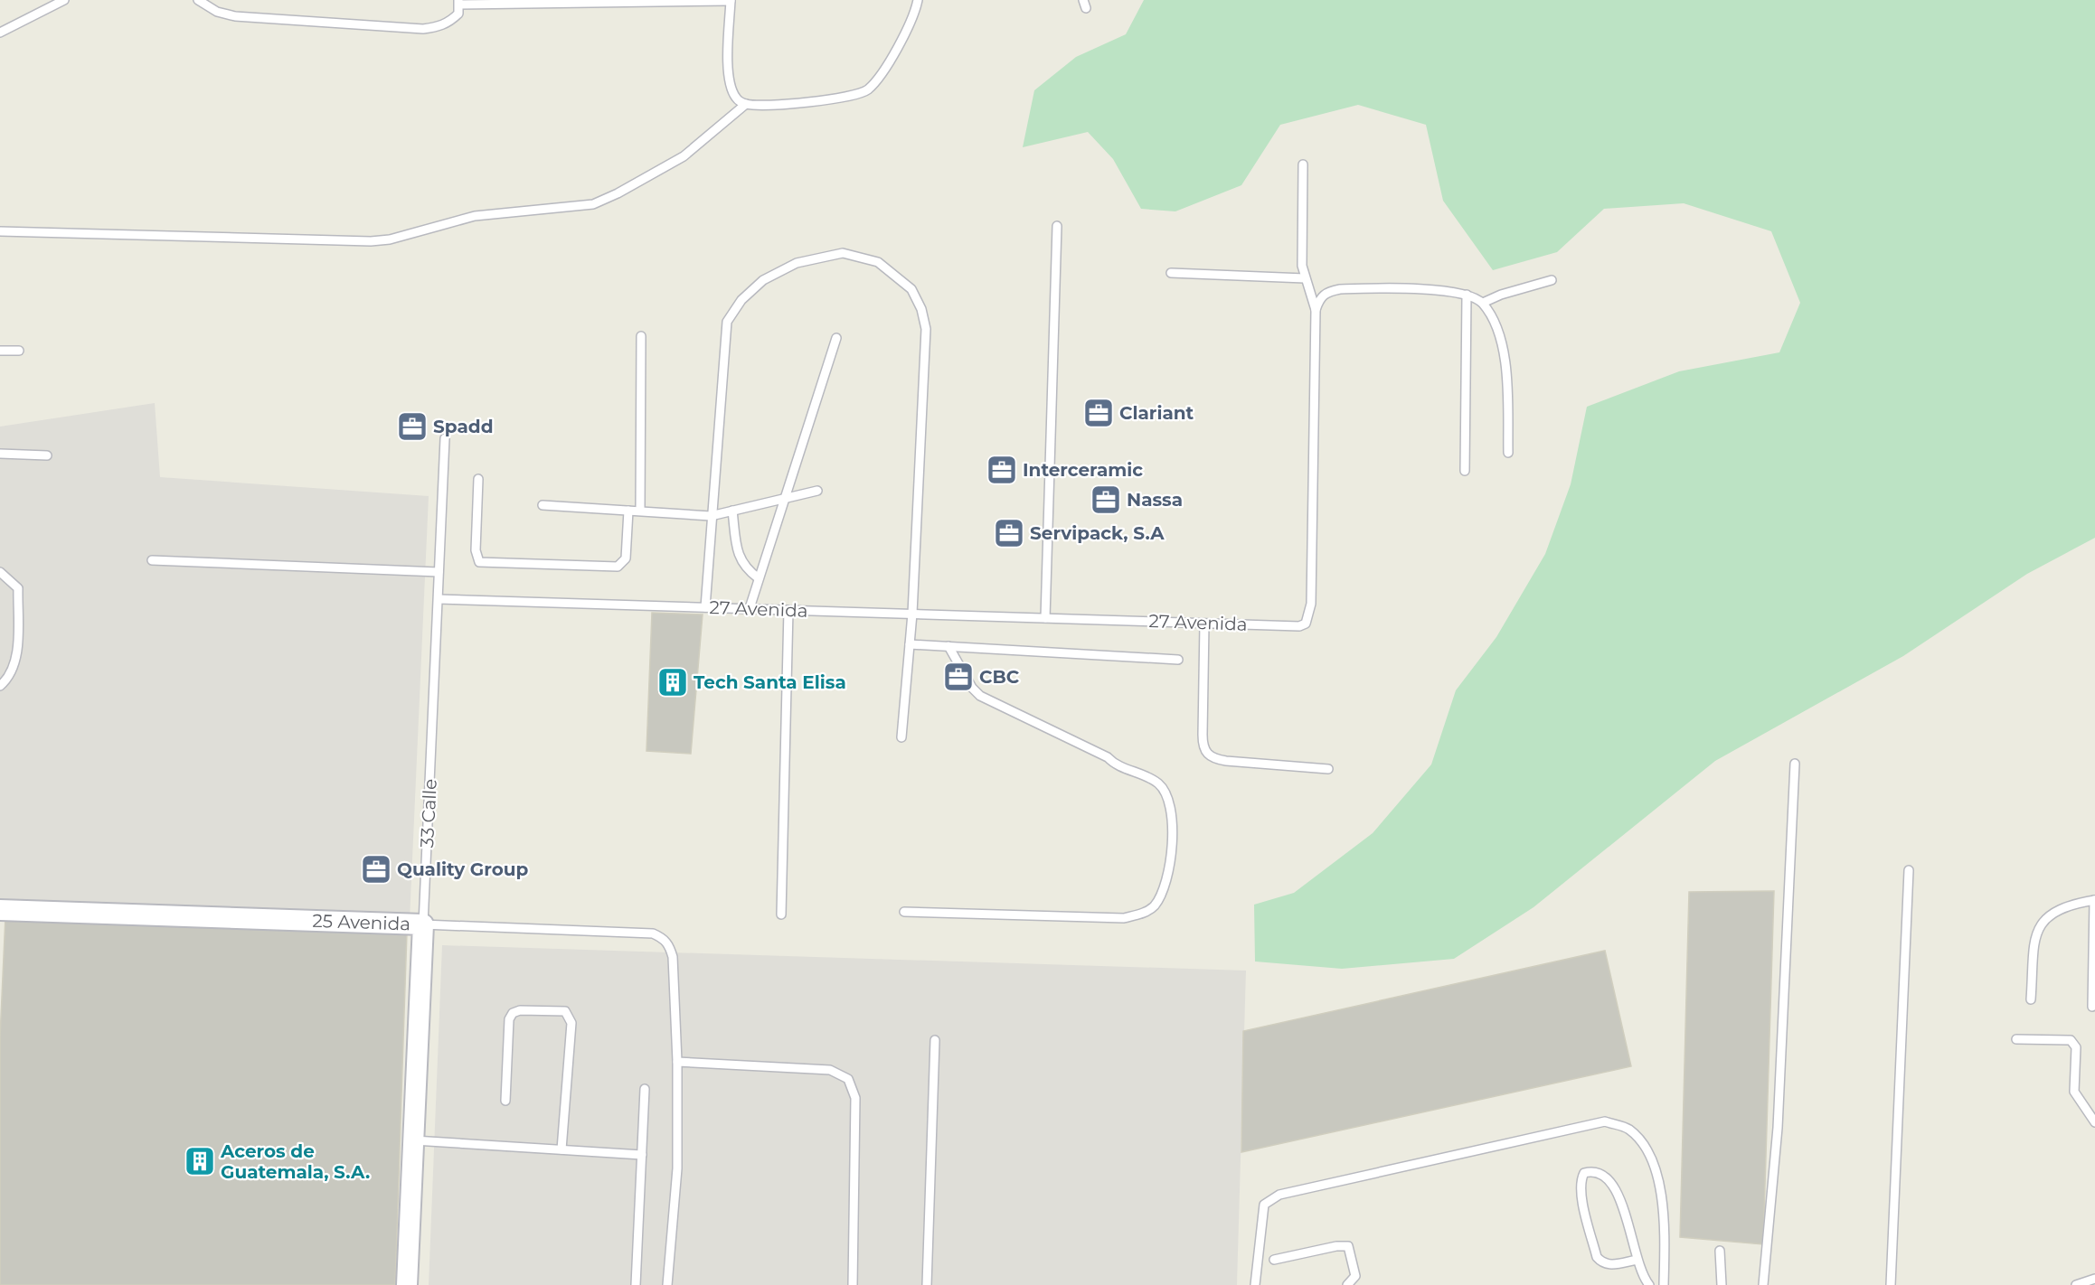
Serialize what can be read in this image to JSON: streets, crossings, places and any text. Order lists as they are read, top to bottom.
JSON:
{
  "streets": {
    "street": ["33 Calle", "25 Avenida"],
    "lane": ["27 Avenida"]
  },
  "crossings": [
    ["27 Avenida", "33 Calle"],
    ["33 Calle", "25 Avenida"]
  ],
  "places": {
    "office": [
      "Clariant",
      "Spadd",
      "Interceramic",
      "Nassa",
      "Servipack, S.A",
      "CBC",
      "Quality Group"
    ],
    "building": ["Tech Santa Elisa", "Aceros de Guatemala, S.A."]
  }
}
